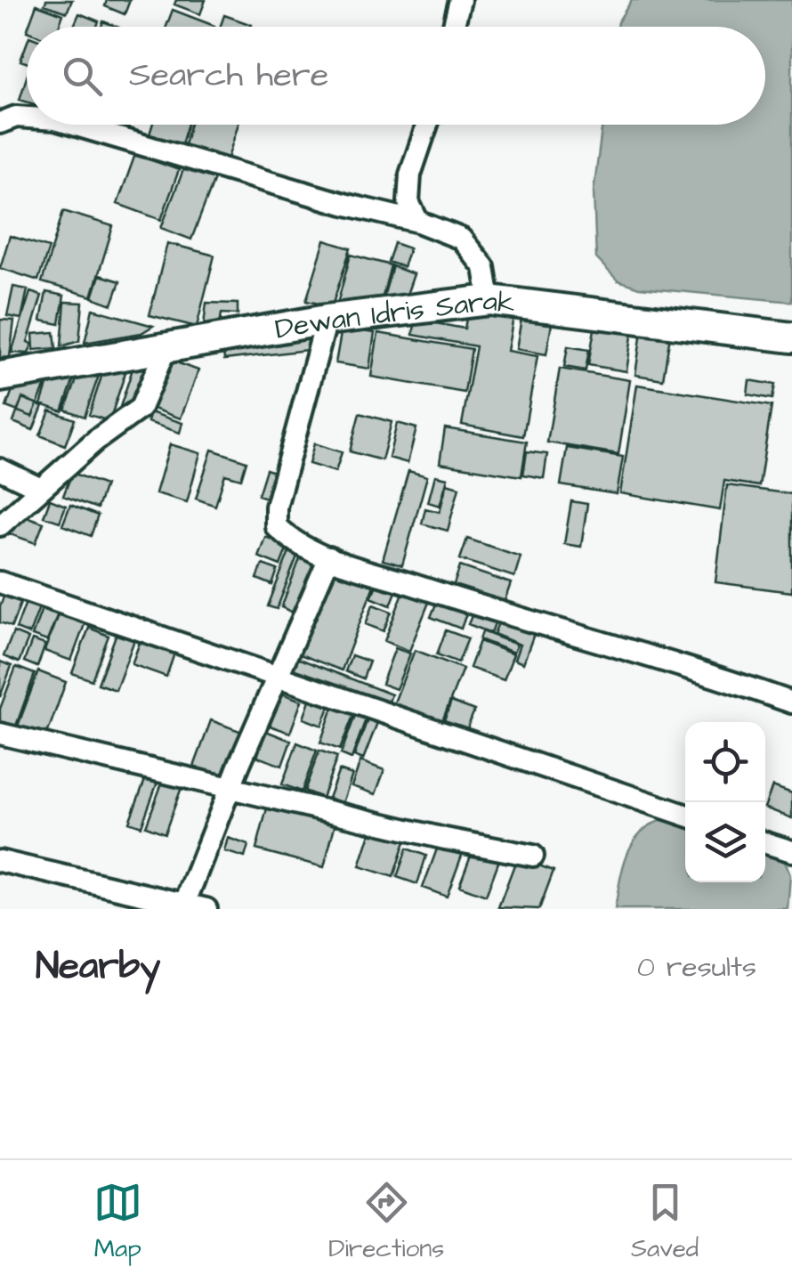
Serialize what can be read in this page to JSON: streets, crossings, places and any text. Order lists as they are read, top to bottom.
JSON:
{
  "streets": {
    "main road": ["Dewan Idris Sarak"]
  },
  "page": {
    "search": "Search here",
    "heading": ["Nearby", "0 results"],
    "nav": ["Map", "Directions", "Saved"]
  }
}
